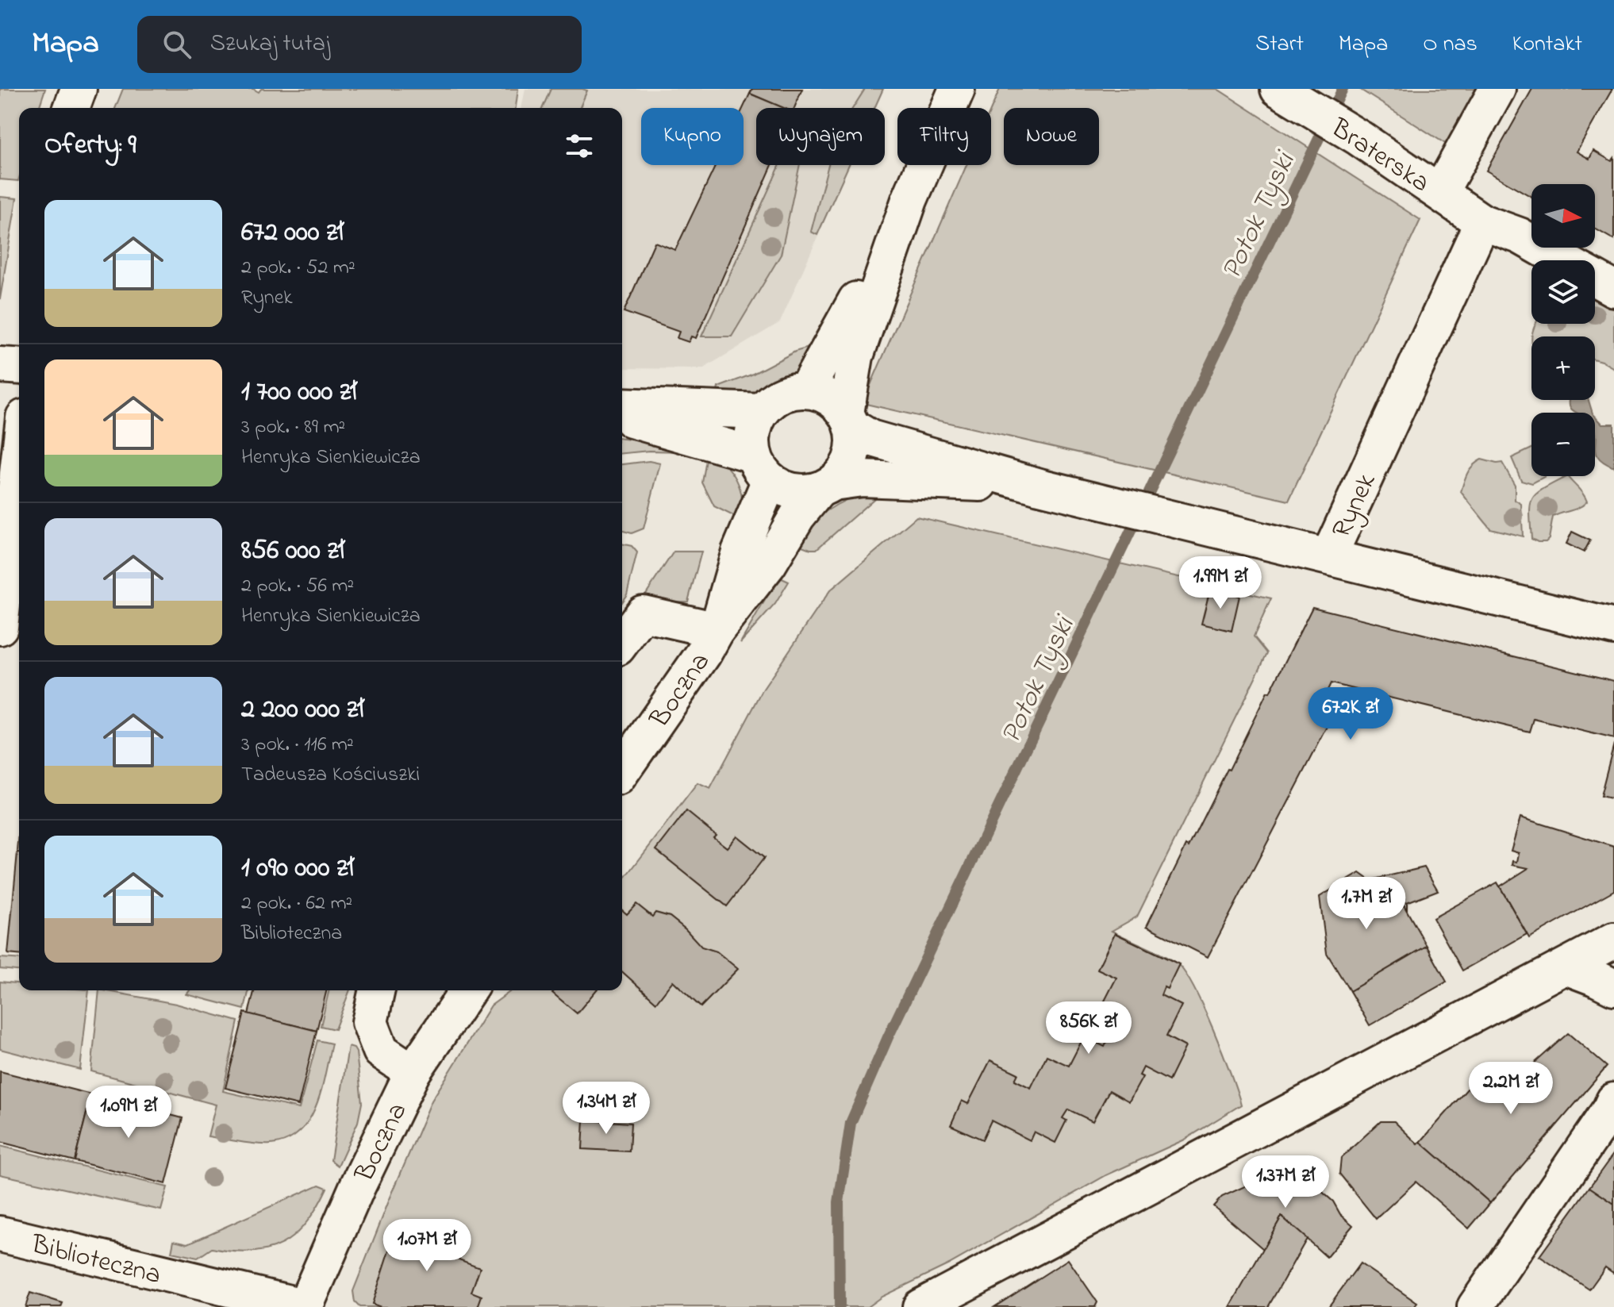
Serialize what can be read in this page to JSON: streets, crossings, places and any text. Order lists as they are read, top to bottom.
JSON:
{
  "streets": {
    "street": [
      "Braterska",
      "Rynek",
      "Boczna",
      "Biblioteczna"
    ]
  },
  "crossings": [
    ["Braterska", "Rynek"],
    ["Boczna", "Biblioteczna"]
  ],
  "water": ["Potok Tyski"],
  "north": "right",
  "page": {
    "header": "Mapa",
    "search": "Szukaj tutaj",
    "nav": [
      "Start",
      "Mapa",
      "O nas",
      "Kontakt"
    ],
    "chip": [
      "Kupno",
      "Wynajem",
      "Filtry",
      "Nowe"
    ],
    "heading": "Oferty: 9",
    "map_buttons": ["+", "−"],
    "list": [
      {
        "name": "672 000 zł",
        "note": "2 pok. · 52 m² · Rynek"
      },
      {
        "name": "1 700 000 zł",
        "note": "3 pok. · 89 m² · Henryka Sienkiewicza"
      },
      {
        "name": "856 000 zł",
        "note": "2 pok. · 56 m² · Henryka Sienkiewicza"
      },
      {
        "name": "2 200 000 zł",
        "note": "3 pok. · 116 m² · Tadeusza Kościuszki"
      },
      {
        "name": "1 090 000 zł",
        "note": "2 pok. · 62 m² · Biblioteczna"
      }
    ],
    "price": [
      "1.99M zł",
      "672K zł",
      "1.7M zł",
      "856K zł",
      "2.2M zł",
      "1.34M zł",
      "1.09M zł",
      "1.37M zł",
      "1.07M zł"
    ]
  }
}
